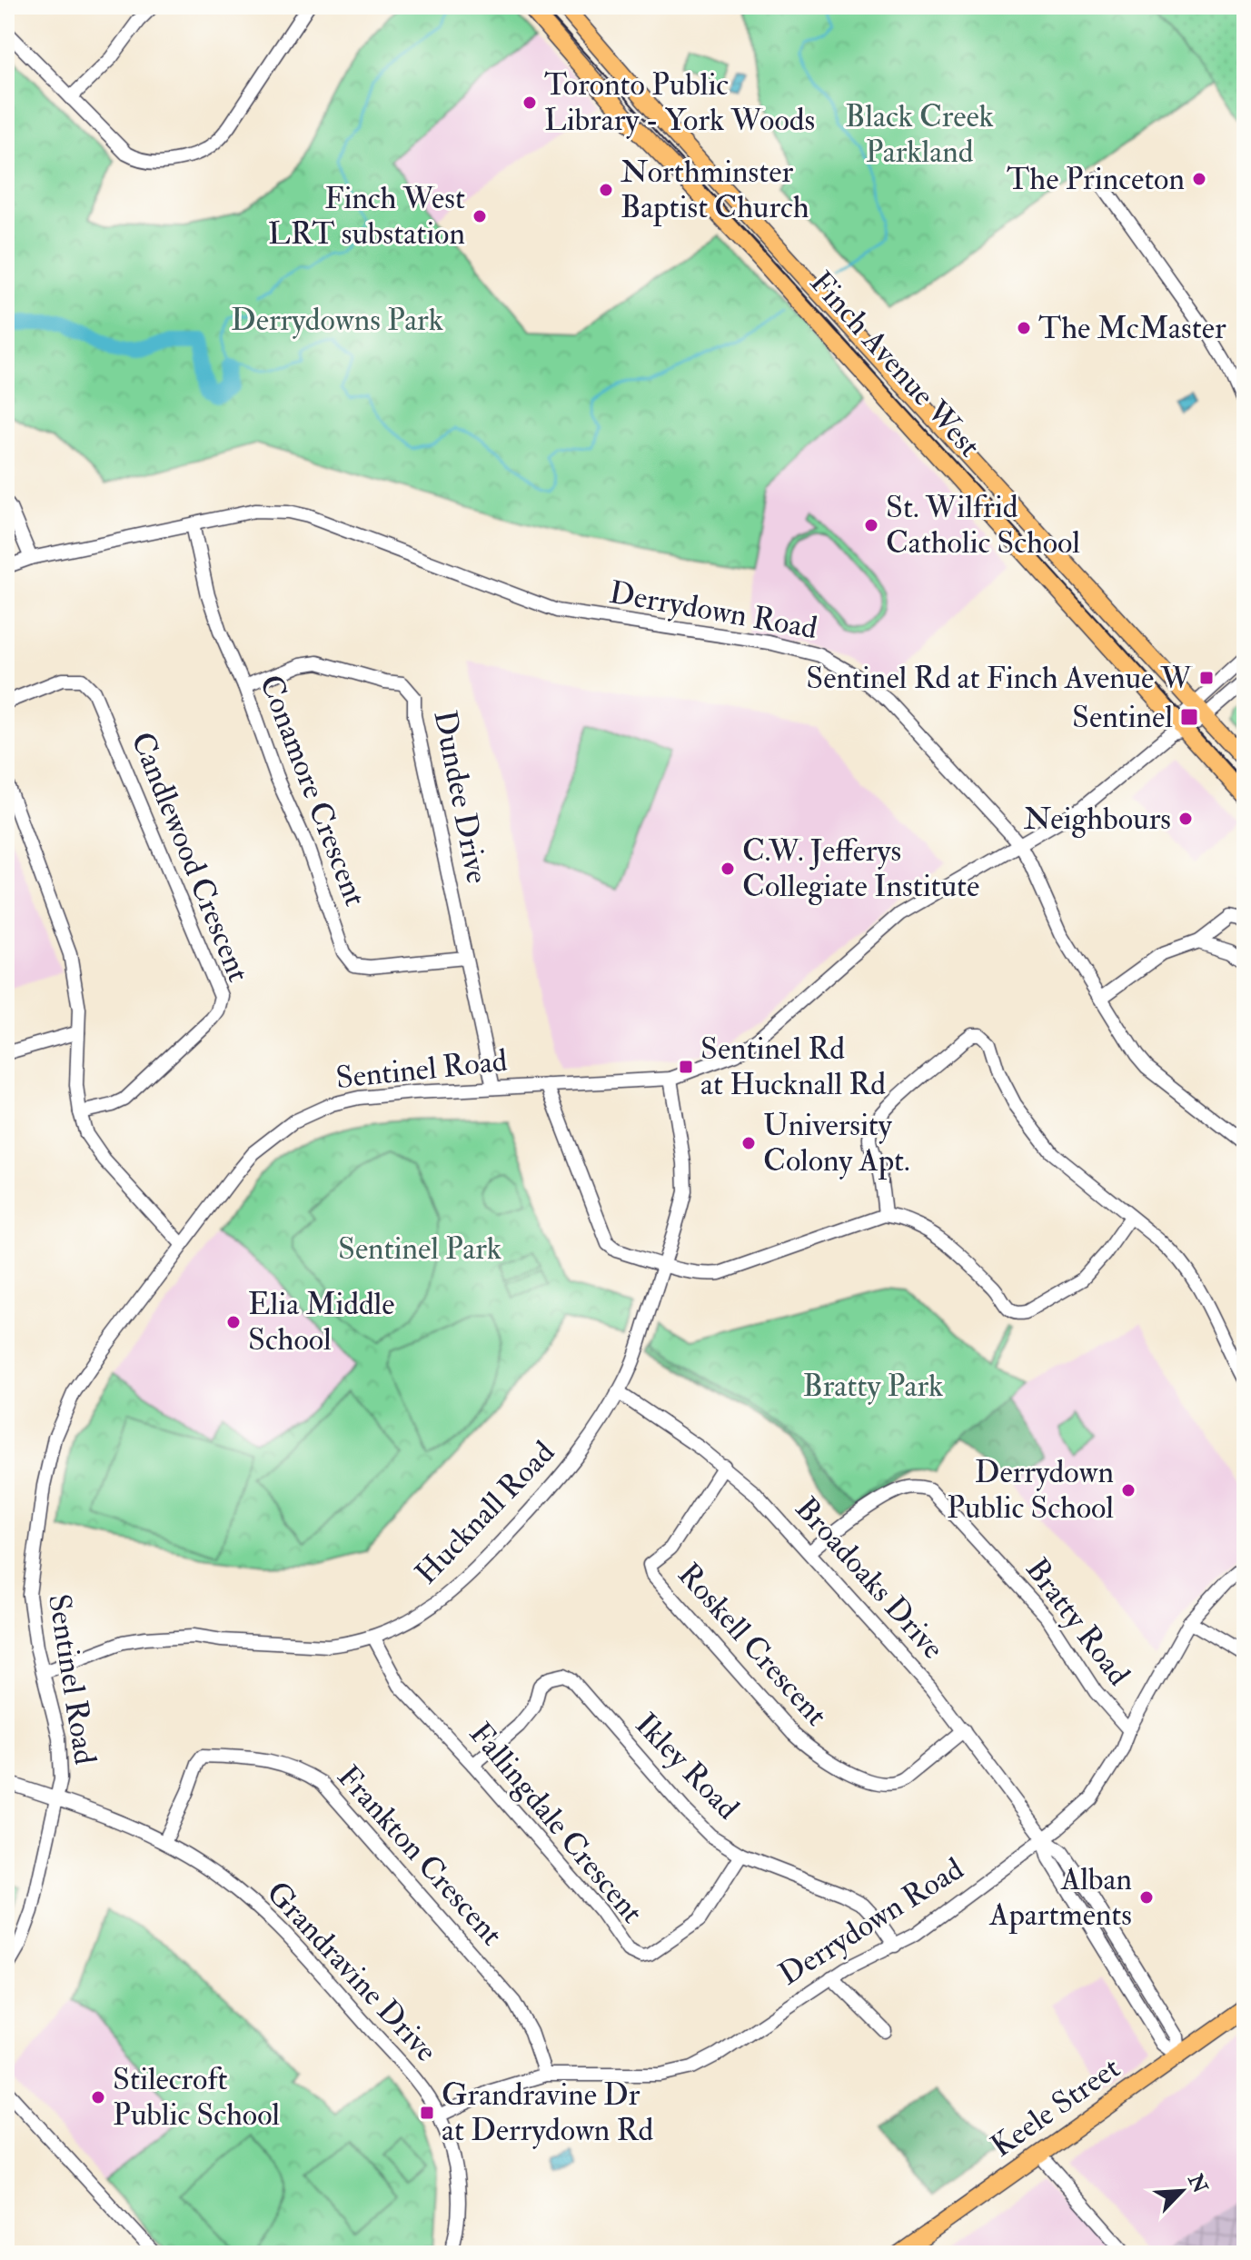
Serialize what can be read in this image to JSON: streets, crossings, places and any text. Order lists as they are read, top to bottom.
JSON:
{
  "streets": {
    "main road": ["Finch Avenue West", "Keele Street"],
    "street": [
      "Derrydown Road",
      "Conamore Crescent",
      "Dundee Drive",
      "Candlewood Crescent",
      "Sentinel Road",
      "Hucknall Road",
      "Broadoaks Drive",
      "Bratty Road",
      "Roskell Crescent",
      "Ikley Road",
      "Fallingdale Crescent",
      "Frankton Crescent",
      "Grandravine Drive"
    ]
  },
  "crossings": [
    ["Finch Avenue West", "Sentinel Road"],
    ["Derrydown Road", "Conamore Crescent"],
    ["Derrydown Road", "Sentinel Road"],
    ["Derrydown Road", "Broadoaks Drive"],
    ["Derrydown Road", "Bratty Road"],
    ["Derrydown Road", "Ikley Road"],
    ["Derrydown Road", "Frankton Crescent"],
    ["Derrydown Road", "Grandravine Drive"],
    ["Conamore Crescent", "Dundee Drive"],
    ["Dundee Drive", "Sentinel Road"],
    ["Sentinel Road", "Hucknall Road"],
    ["Sentinel Road", "Grandravine Drive"],
    ["Hucknall Road", "Broadoaks Drive"],
    ["Hucknall Road", "Fallingdale Crescent"],
    ["Broadoaks Drive", "Bratty Road"],
    ["Broadoaks Drive", "Roskell Crescent"],
    ["Broadoaks Drive", "Keele Street"],
    ["Ikley Road", "Fallingdale Crescent"],
    ["Frankton Crescent", "Grandravine Drive"]
  ],
  "parks": [
    "Black Creek Parkland",
    "Derrydowns Park",
    "Sentinel Park",
    "Bratty Park"
  ],
  "places": {
    "other": [
      "Toronto Public Library - York Woods",
      "The Princeton",
      "Northminster Baptist Church",
      "Finch West LRT substation",
      "The McMaster",
      "St. Wilfrid Catholic School",
      "Neighbours",
      "C.W. Jefferys Collegiate Institute",
      "University Colony Apt.",
      "Elia Middle School",
      "Derrydown Public School",
      "Alban Apartments",
      "Stilecroft Public School"
    ],
    "transit": [
      "Sentinel Rd at Finch Avenue W",
      "Sentinel",
      "Sentinel Rd at Hucknall Rd",
      "Grandravine Dr at Derrydown Rd"
    ]
  },
  "north": "top right"
}
